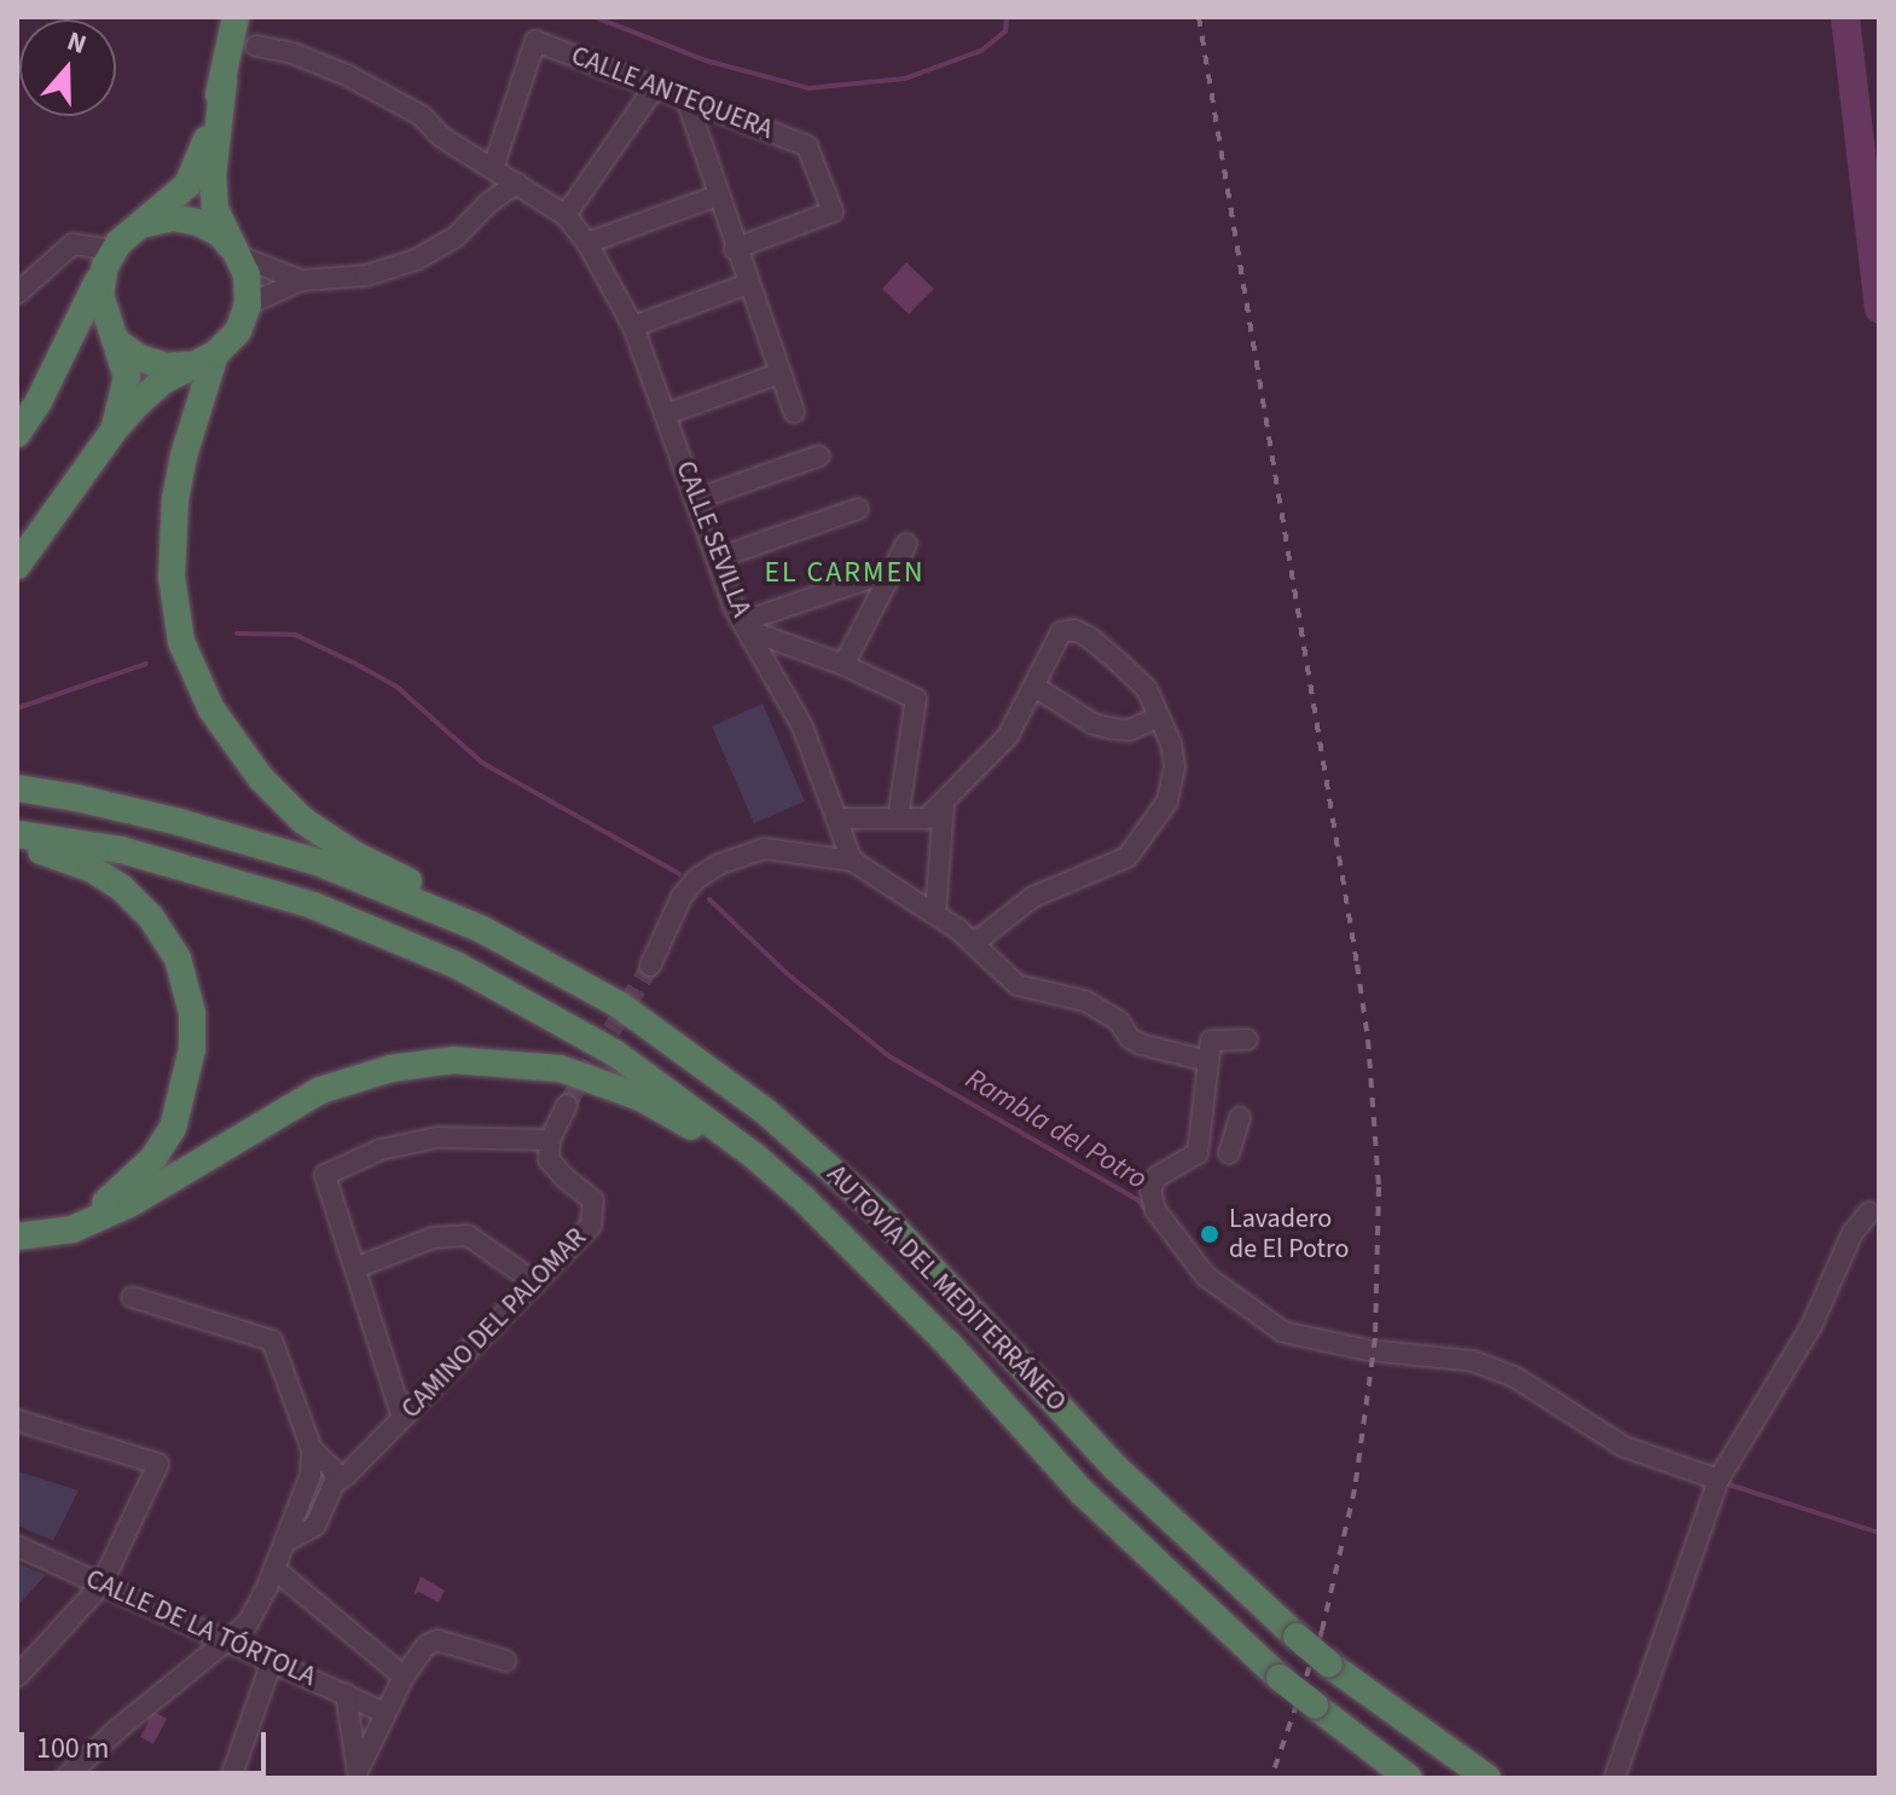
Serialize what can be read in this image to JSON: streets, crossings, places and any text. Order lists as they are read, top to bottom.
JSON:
{
  "streets": {
    "highway": ["AUTOVÍA DEL MEDITERRÁNEO"],
    "street": [
      "CALLE ANTEQUERA",
      "CALLE SEVILLA",
      "CAMINO DEL PALOMAR",
      "CALLE DE LA TÓRTOLA"
    ]
  },
  "crossings": [
    ["CALLE ANTEQUERA", "CALLE SEVILLA"]
  ],
  "districts": ["EL CARMEN"],
  "water": ["Rambla del Potro"],
  "places": ["Lavadero de El Potro"],
  "scale_bar": "100 m",
  "north": "top"
}
